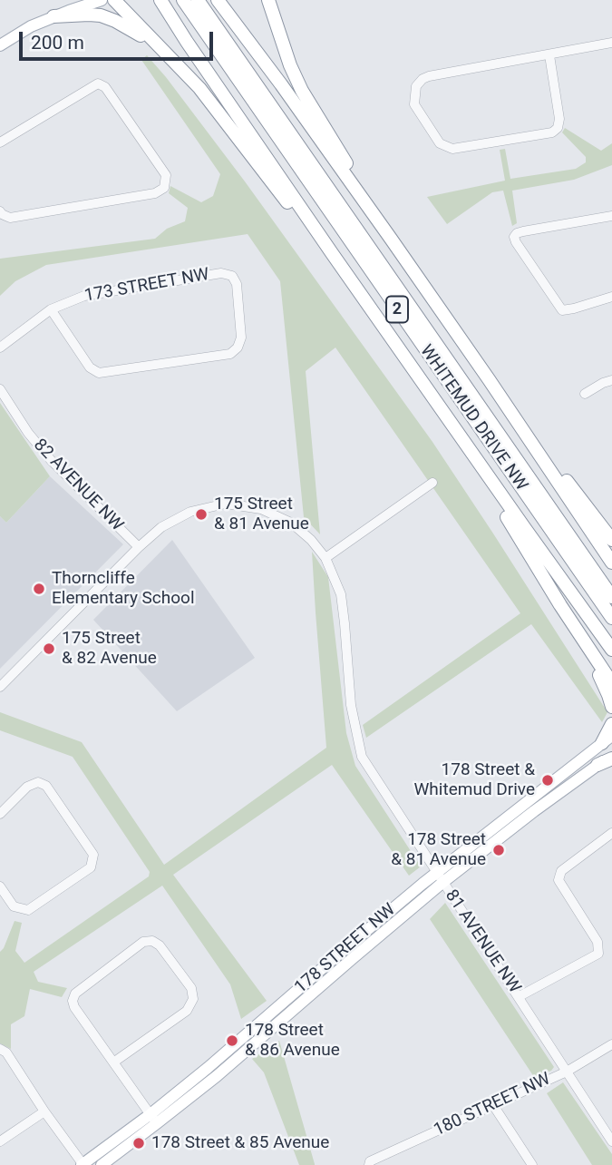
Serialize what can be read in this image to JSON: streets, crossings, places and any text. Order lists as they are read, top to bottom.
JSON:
{
  "streets": {
    "highway": ["2", "WHITEMUD DRIVE NW"],
    "main road": ["178 STREET NW"],
    "street": [
      "173 STREET NW",
      "82 AVENUE NW",
      "81 AVENUE NW",
      "180 STREET NW"
    ]
  },
  "crossings": [
    ["82 AVENUE NW", "81 AVENUE NW"],
    ["81 AVENUE NW", "178 STREET NW"],
    ["81 AVENUE NW", "180 STREET NW"]
  ],
  "places": [
    "175 Street & 81 Avenue",
    "Thorncliffe Elementary School",
    "175 Street & 82 Avenue",
    "178 Street & Whitemud Drive",
    "178 Street & 81 Avenue",
    "178 Street & 86 Avenue",
    "178 Street & 85 Avenue"
  ],
  "scale_bar": "200 m"
}
